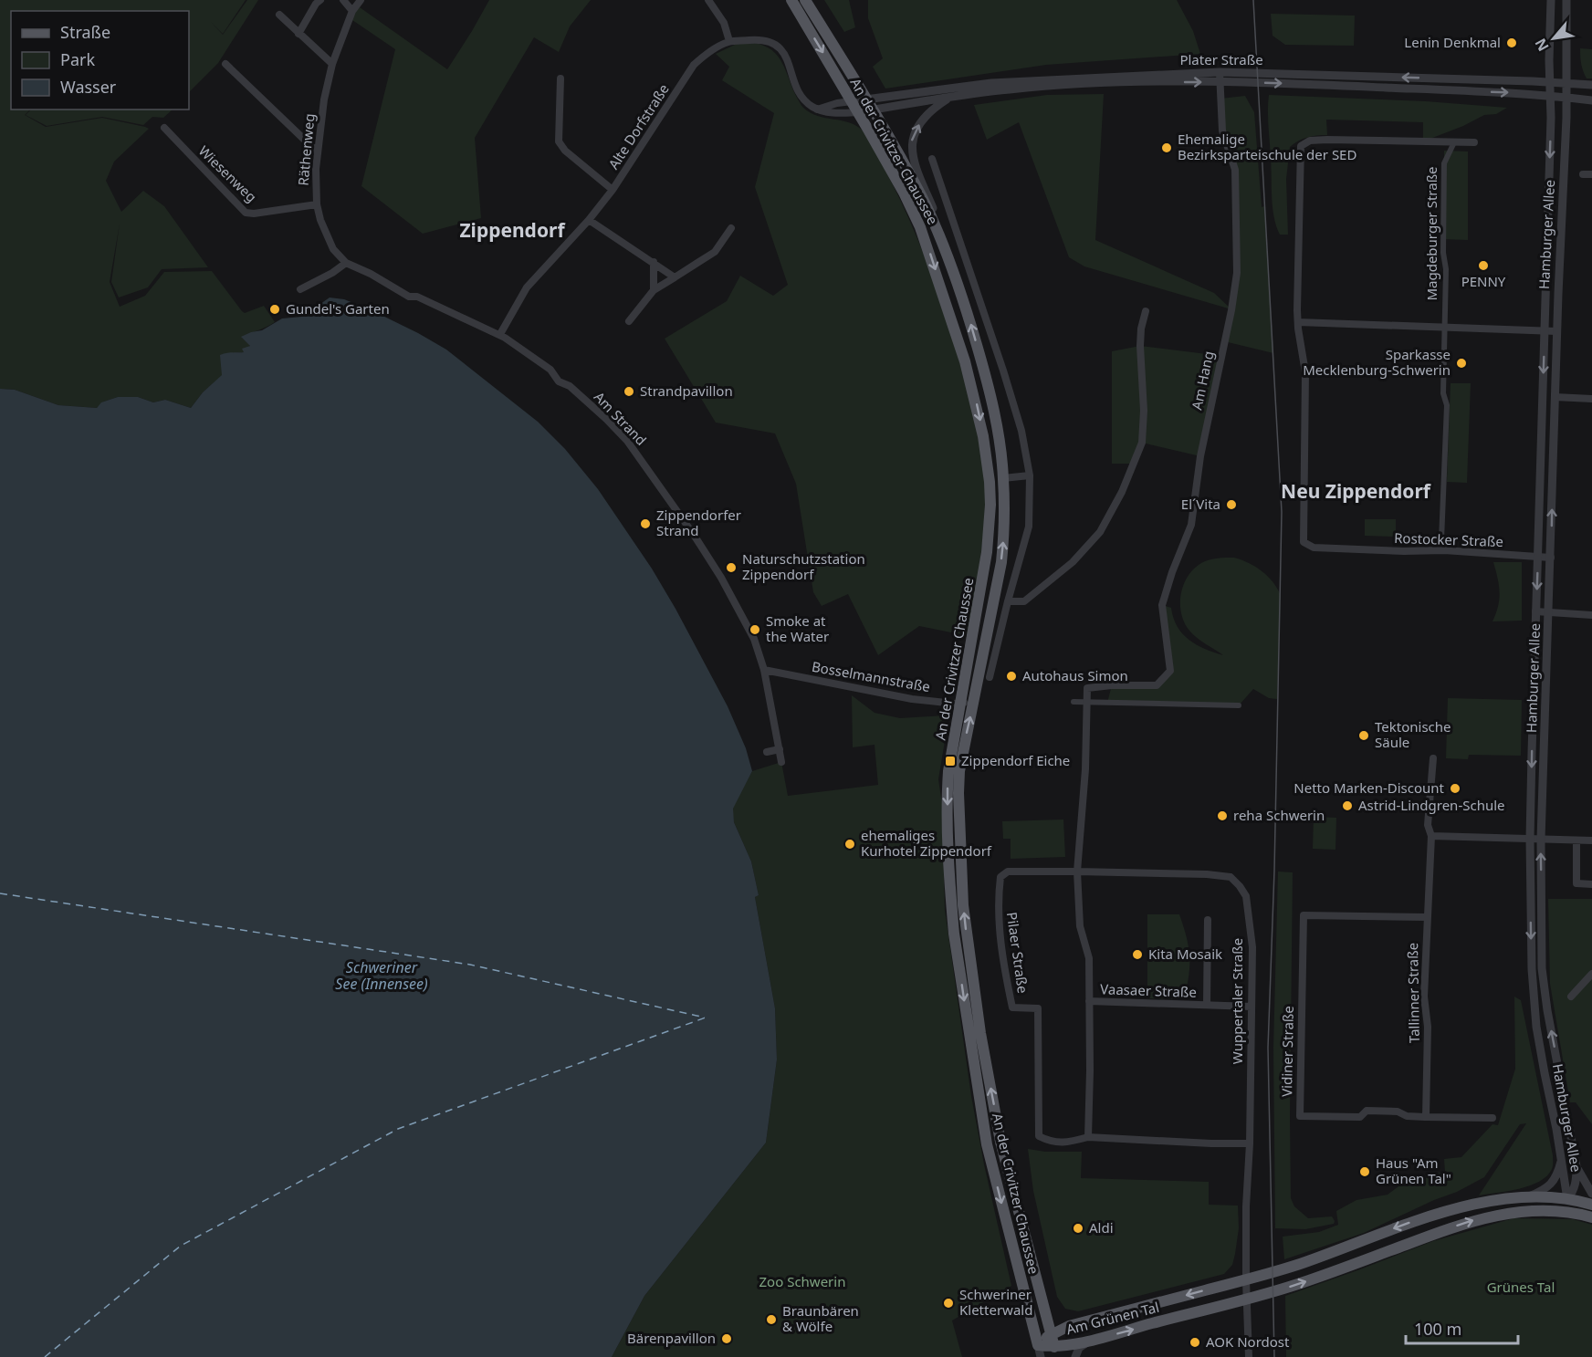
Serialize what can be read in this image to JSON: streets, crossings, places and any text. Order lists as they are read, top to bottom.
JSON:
{
  "streets": {
    "main road": ["An der Crivitzer Chaussee", "Am Grünen Tal"],
    "street": [
      "Plater Straße",
      "Alte Dorfstraße",
      "Räthenweg",
      "Wiesenweg",
      "Magdeburger Straße",
      "Hamburger Allee",
      "Am Hang",
      "Am Strand",
      "Rostocker Straße",
      "Bosselmannstraße",
      "Pilaer Straße",
      "Vaasaer Straße",
      "Tallinner Straße",
      "Wuppertaler Straße",
      "Vidiner Straße"
    ]
  },
  "crossings": [
    ["Plater Straße", "An der Crivitzer Chaussee"],
    ["Plater Straße", "Hamburger Allee"],
    ["Plater Straße", "Am Hang"],
    ["Alte Dorfstraße", "Am Strand"],
    ["Räthenweg", "Wiesenweg"],
    ["Räthenweg", "Am Strand"],
    ["An der Crivitzer Chaussee", "Bosselmannstraße"],
    ["An der Crivitzer Chaussee", "Am Grünen Tal"],
    ["Magdeburger Straße", "Rostocker Straße"],
    ["Hamburger Allee", "Rostocker Straße"],
    ["Hamburger Allee", "Am Grünen Tal"],
    ["Am Strand", "Bosselmannstraße"],
    ["Pilaer Straße", "Wuppertaler Straße"],
    ["Vaasaer Straße", "Wuppertaler Straße"],
    ["Tallinner Straße", "Vidiner Straße"],
    ["Wuppertaler Straße", "Am Grünen Tal"]
  ],
  "districts": ["Zippendorf", "Neu Zippendorf"],
  "water": ["Schweriner See (Innensee)"],
  "parks": ["Zoo Schwerin", "Grünes Tal"],
  "places": {
    "other": [
      "Lenin Denkmal",
      "Ehemalige Bezirksparteischule der SED",
      "PENNY",
      "Gundel's Garten",
      "Sparkasse Mecklenburg-Schwerin",
      "Strandpavillon",
      "El´Vita",
      "Zippendorfer Strand",
      "Naturschutzstation Zippendorf",
      "Smoke at the Water",
      "Autohaus Simon",
      "Tektonische Säule",
      "Netto Marken-Discount",
      "Astrid-Lindgren-Schule",
      "reha Schwerin",
      "ehemaliges Kurhotel Zippendorf",
      "Kita Mosaik",
      "Haus \"Am Grünen Tal\"",
      "Aldi",
      "Schweriner Kletterwald",
      "Braunbären & Wölfe",
      "Bärenpavillon",
      "AOK Nordost"
    ],
    "transit": ["Zippendorf Eiche"]
  },
  "legend": ["Straße", "Park", "Wasser"],
  "scale_bar": "100 m",
  "north": "bottom left"
}
